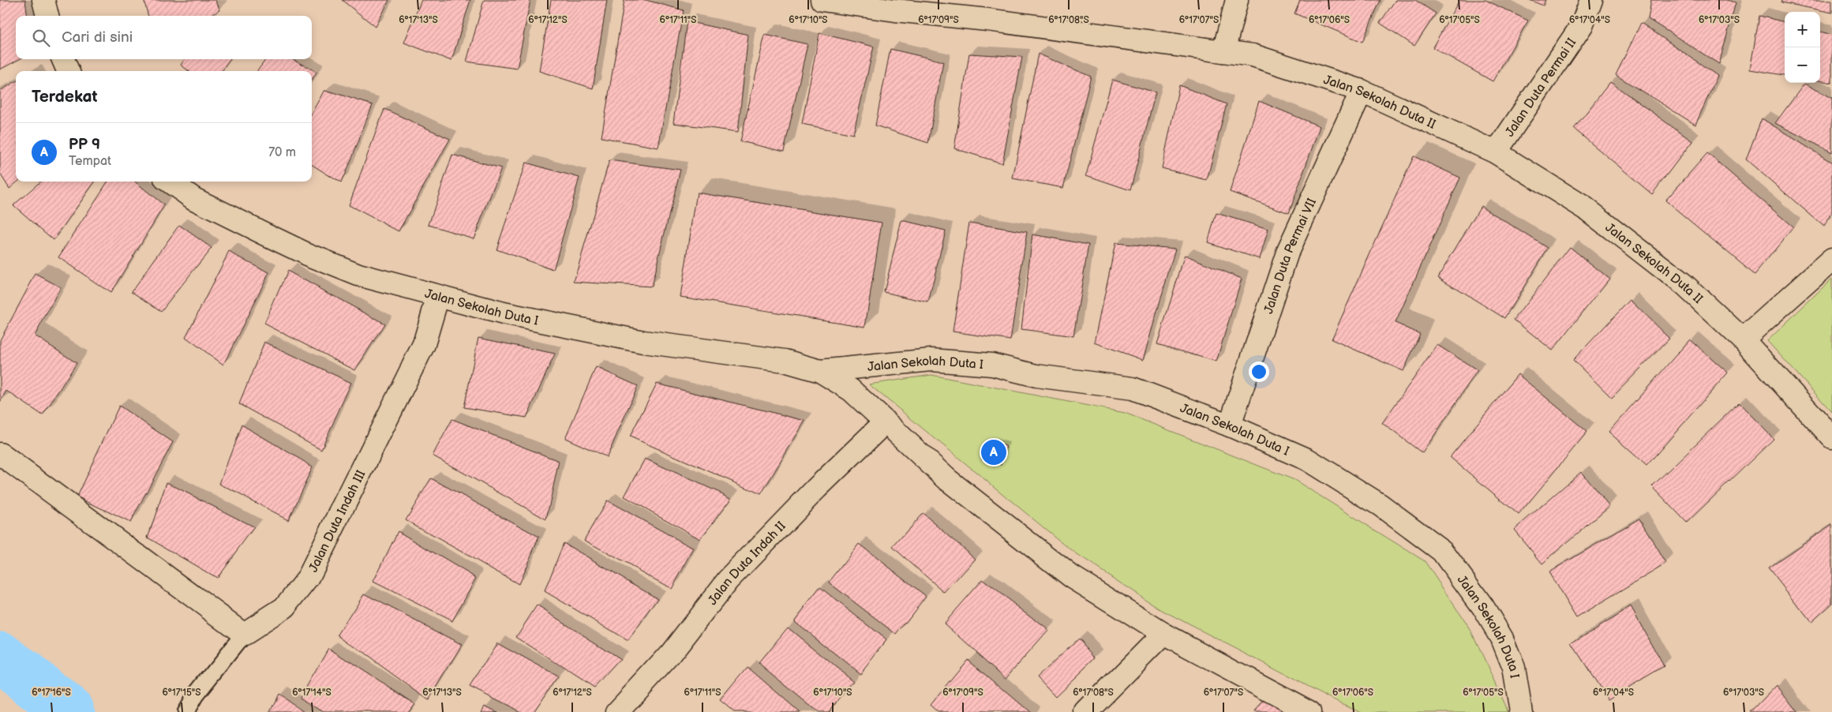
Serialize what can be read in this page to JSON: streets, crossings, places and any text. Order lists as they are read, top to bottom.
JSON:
{
  "streets": {
    "street": [
      "Jalan Duta Permai II",
      "Jalan Sekolah Duta II",
      "Jalan Duta Permai VII",
      "Jalan Sekolah Duta I",
      "Jalan Duta Indah III",
      "Jalan Duta Indah II"
    ]
  },
  "crossings": [
    ["Jalan Duta Permai II", "Jalan Sekolah Duta II"],
    ["Jalan Sekolah Duta II", "Jalan Duta Permai VII"],
    ["Jalan Duta Permai VII", "Jalan Sekolah Duta I"],
    ["Jalan Sekolah Duta I", "Jalan Duta Indah III"],
    ["Jalan Sekolah Duta I", "Jalan Duta Indah II"]
  ],
  "page": {
    "map_buttons": ["+", "−"],
    "search": "Cari di sini",
    "heading": "Terdekat",
    "list": [
      {
        "mark": "A",
        "name": "PP 9",
        "note": "Tempat",
        "value": "70 m"
      }
    ],
    "pins": "A"
  },
  "coordinates": [
    "6°17'13\"S",
    "6°17'12\"S",
    "6°17'11\"S",
    "6°17'10\"S",
    "6°17'09\"S",
    "6°17'08\"S",
    "6°17'07\"S",
    "6°17'06\"S",
    "6°17'05\"S",
    "6°17'04\"S",
    "6°17'03\"S",
    "6°17'16\"S",
    "6°17'15\"S",
    "6°17'14\"S"
  ]
}
